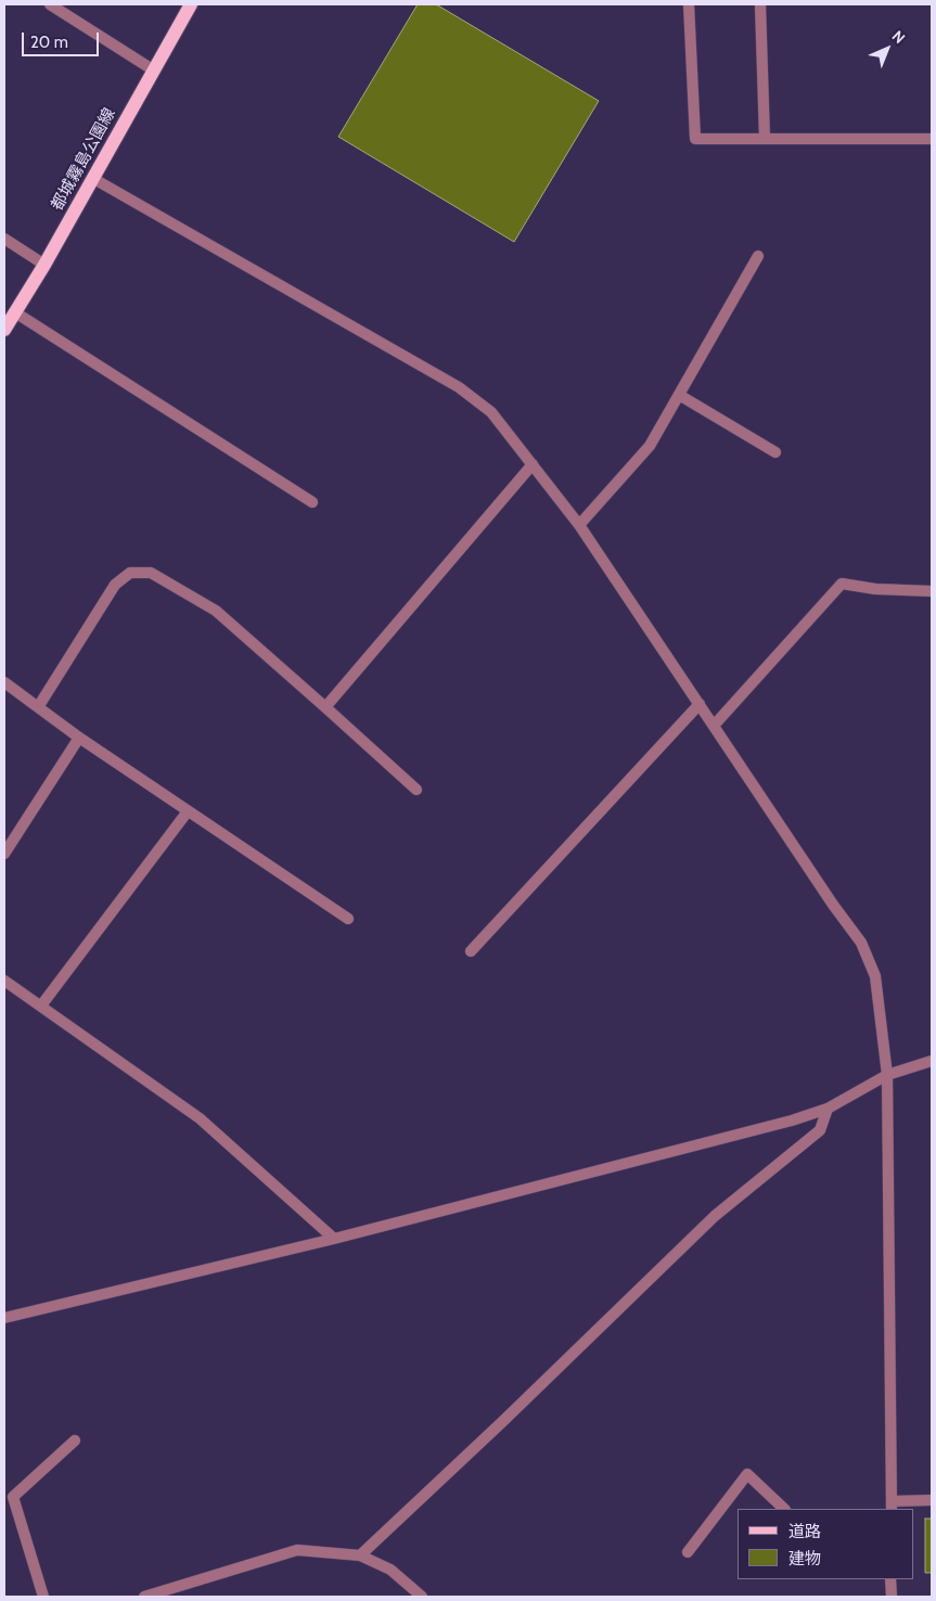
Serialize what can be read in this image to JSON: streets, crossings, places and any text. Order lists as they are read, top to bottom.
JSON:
{
  "streets": {
    "main road": ["都城霧島公園線"]
  },
  "legend": ["道路", "建物"],
  "scale_bar": "20 m",
  "north": "top right"
}
